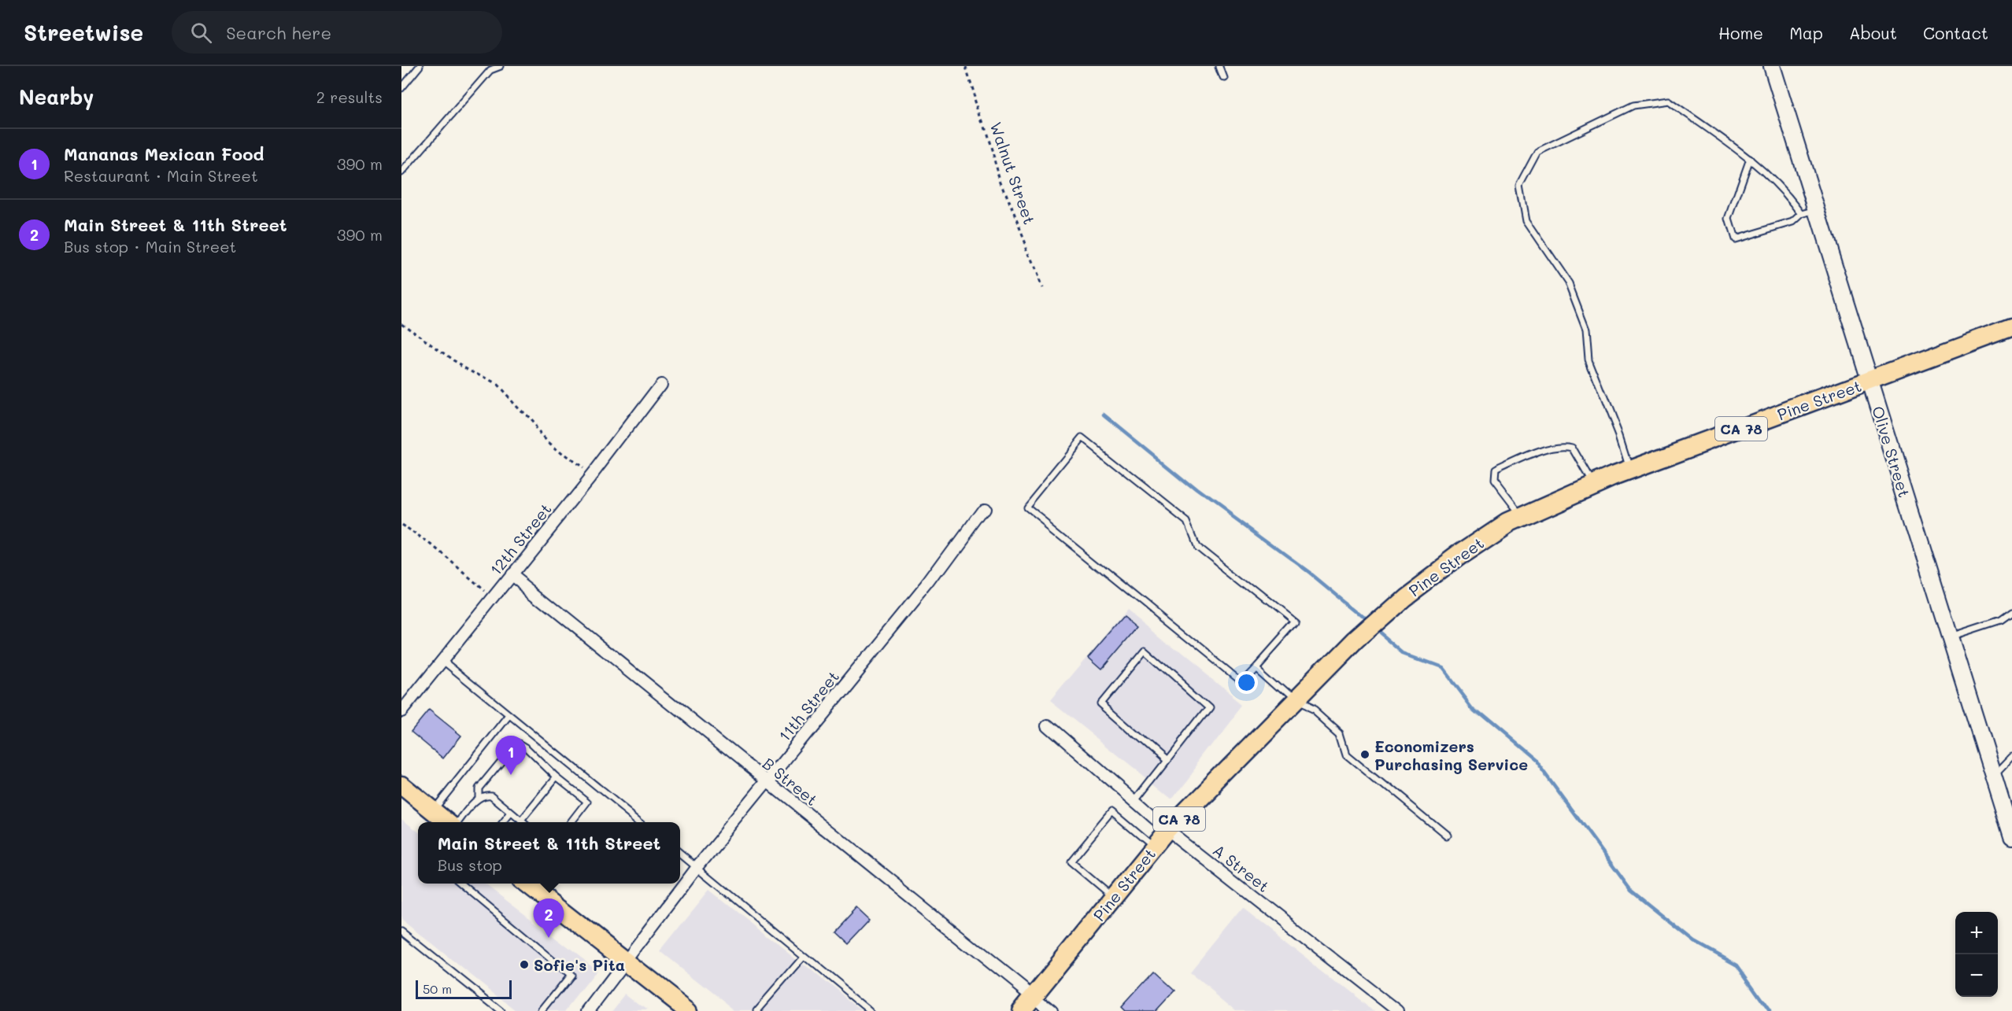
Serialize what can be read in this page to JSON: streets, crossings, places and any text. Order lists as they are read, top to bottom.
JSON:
{
  "streets": {
    "main road": ["Pine Street", "CA 78"],
    "street": [
      "Olive Street",
      "12th Street",
      "11th Street",
      "B Street",
      "A Street"
    ],
    "path": ["Walnut Street"]
  },
  "crossings": [
    ["Pine Street", "Olive Street"],
    ["Pine Street", "B Street"],
    ["Pine Street", "A Street"],
    ["12th Street", "B Street"],
    ["11th Street", "B Street"]
  ],
  "places": ["Economizers Purchasing Service", "Sofie's Pita"],
  "scale_bar": "50 m",
  "page": {
    "header": "Streetwise",
    "search": "Search here",
    "nav": [
      "Home",
      "Map",
      "About",
      "Contact"
    ],
    "heading": ["Nearby", "2 results"],
    "list": [
      {
        "mark": "1",
        "name": "Mananas Mexican Food",
        "note": "Restaurant · Main Street",
        "value": "390 m"
      },
      {
        "mark": "2",
        "name": "Main Street & 11th Street",
        "note": "Bus stop · Main Street",
        "value": "390 m"
      }
    ],
    "pins": ["1", "2"],
    "popup": ["Main Street & 11th Street", "Bus stop"],
    "map_buttons": ["+", "−"],
    "scale": "50 m"
  }
}
